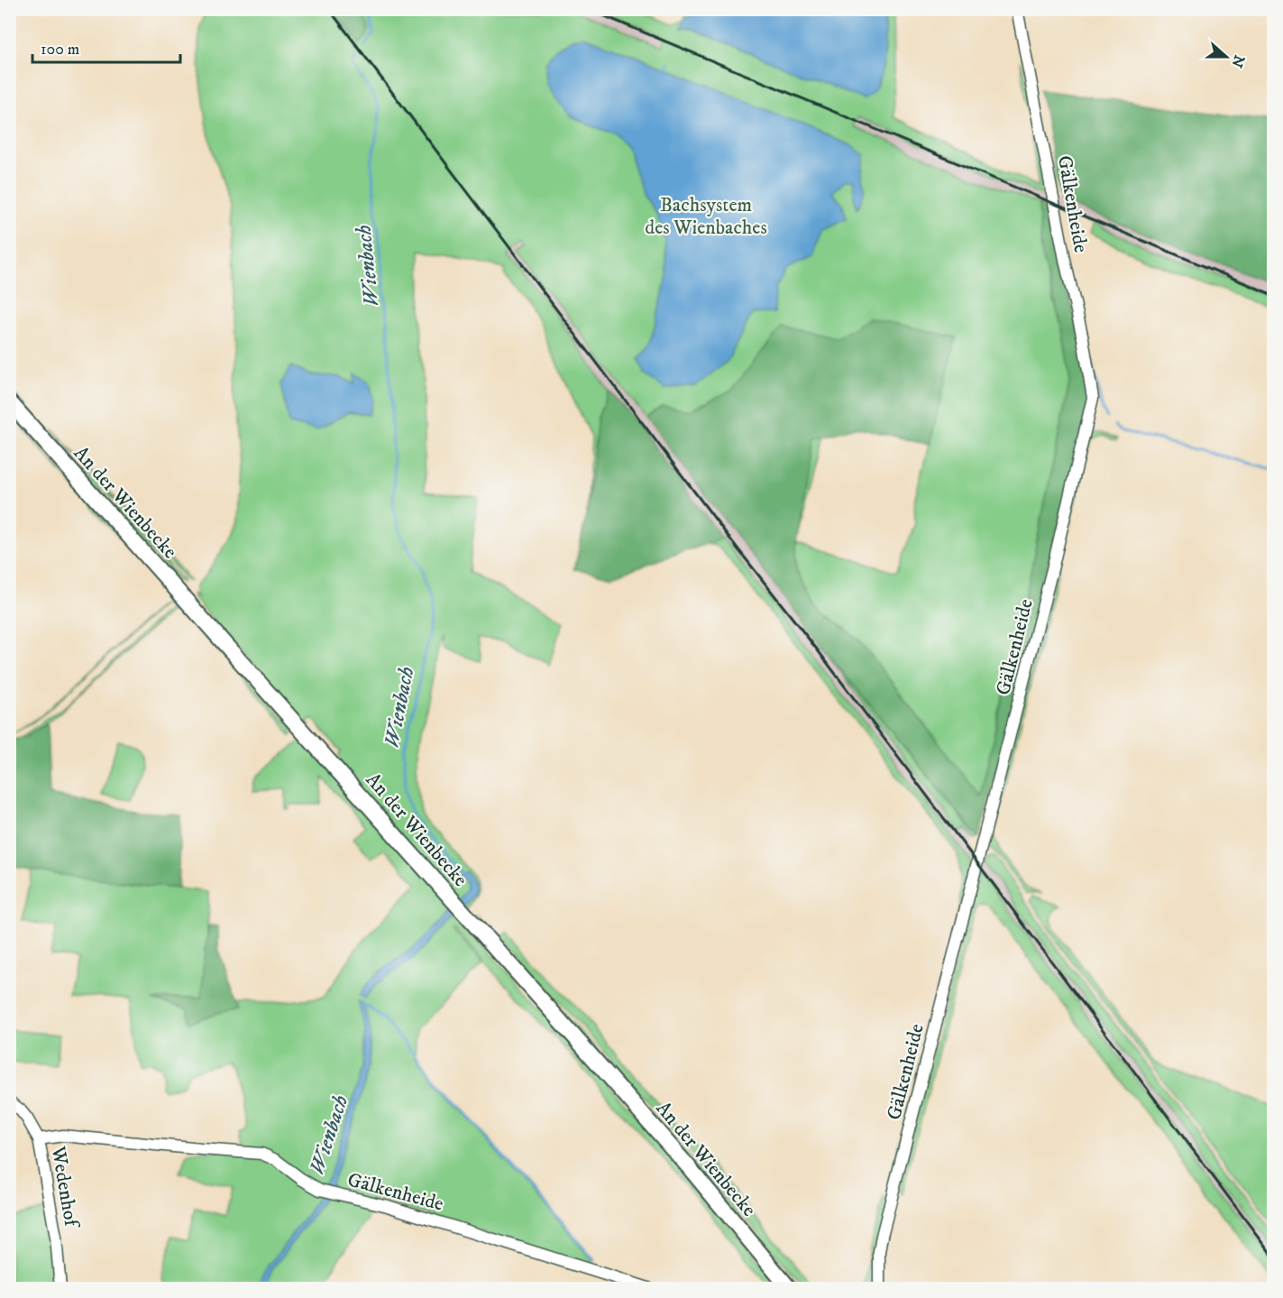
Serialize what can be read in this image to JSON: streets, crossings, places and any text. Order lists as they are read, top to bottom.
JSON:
{
  "streets": {
    "street": ["Gälkenheide", "An der Wienbecke", "Wedenhof"]
  },
  "crossings": [
    ["Gälkenheide", "Wedenhof"]
  ],
  "water": ["Wienbach"],
  "parks": ["Bachsystem des Wienbaches"],
  "scale_bar": "100 m",
  "north": "right"
}
